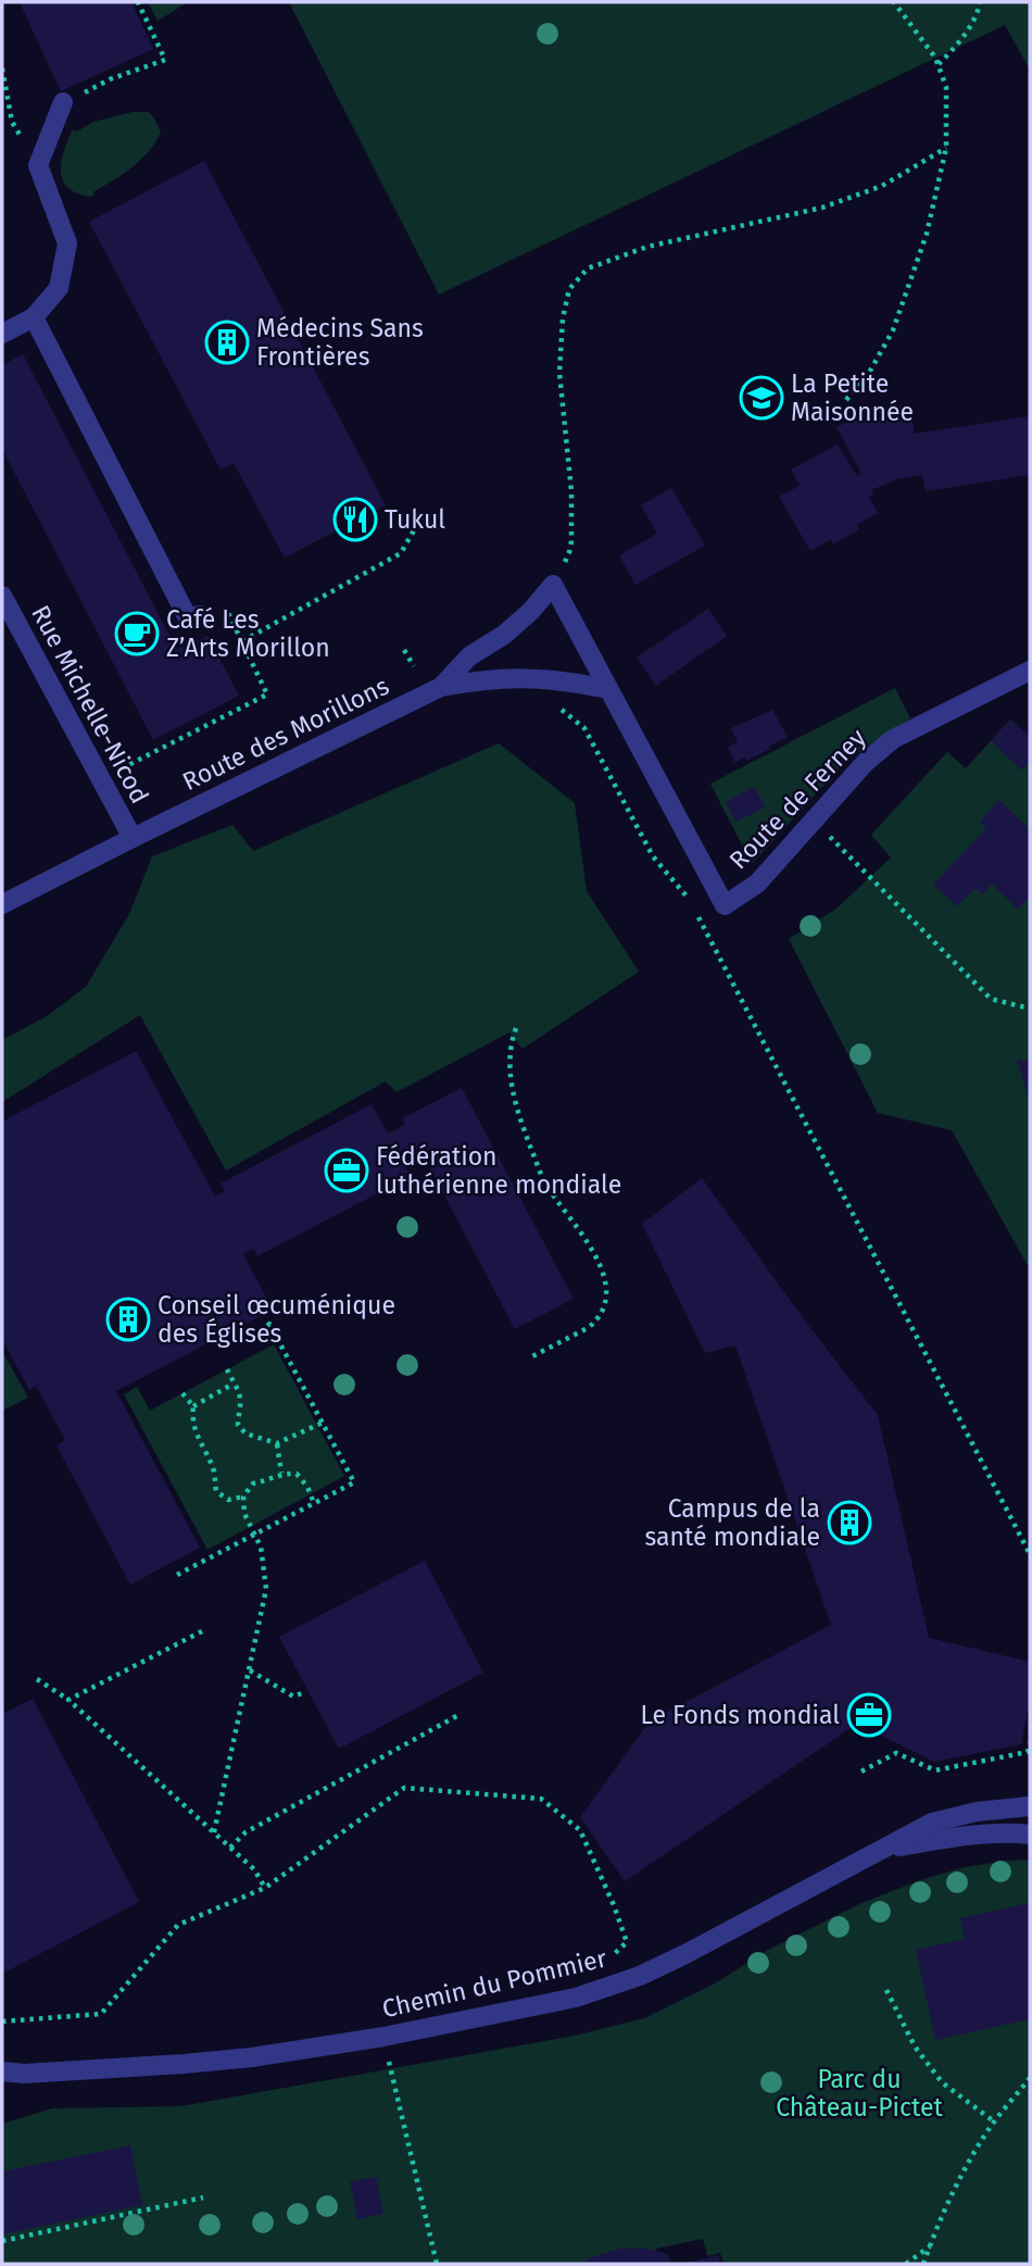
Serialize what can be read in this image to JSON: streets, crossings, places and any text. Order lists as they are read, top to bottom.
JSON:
{
  "streets": {
    "street": [
      "Rue Michelle-Nicod",
      "Route des Morillons",
      "Route de Ferney",
      "Chemin du Pommier"
    ]
  },
  "crossings": [
    ["Rue Michelle-Nicod", "Route des Morillons"],
    ["Route des Morillons", "Route de Ferney"]
  ],
  "parks": ["Parc du Château-Pictet"],
  "places": {
    "building": ["Médecins Sans Frontières", "Conseil œcuménique des Églises", "Campus de la santé mondiale"],
    "school or university": ["La Petite Maisonnée"],
    "restaurant": ["Tukul"],
    "cafe": ["Café Les Z’Arts Morillon"],
    "office": ["Fédération luthérienne mondiale", "Le Fonds mondial"]
  }
}
